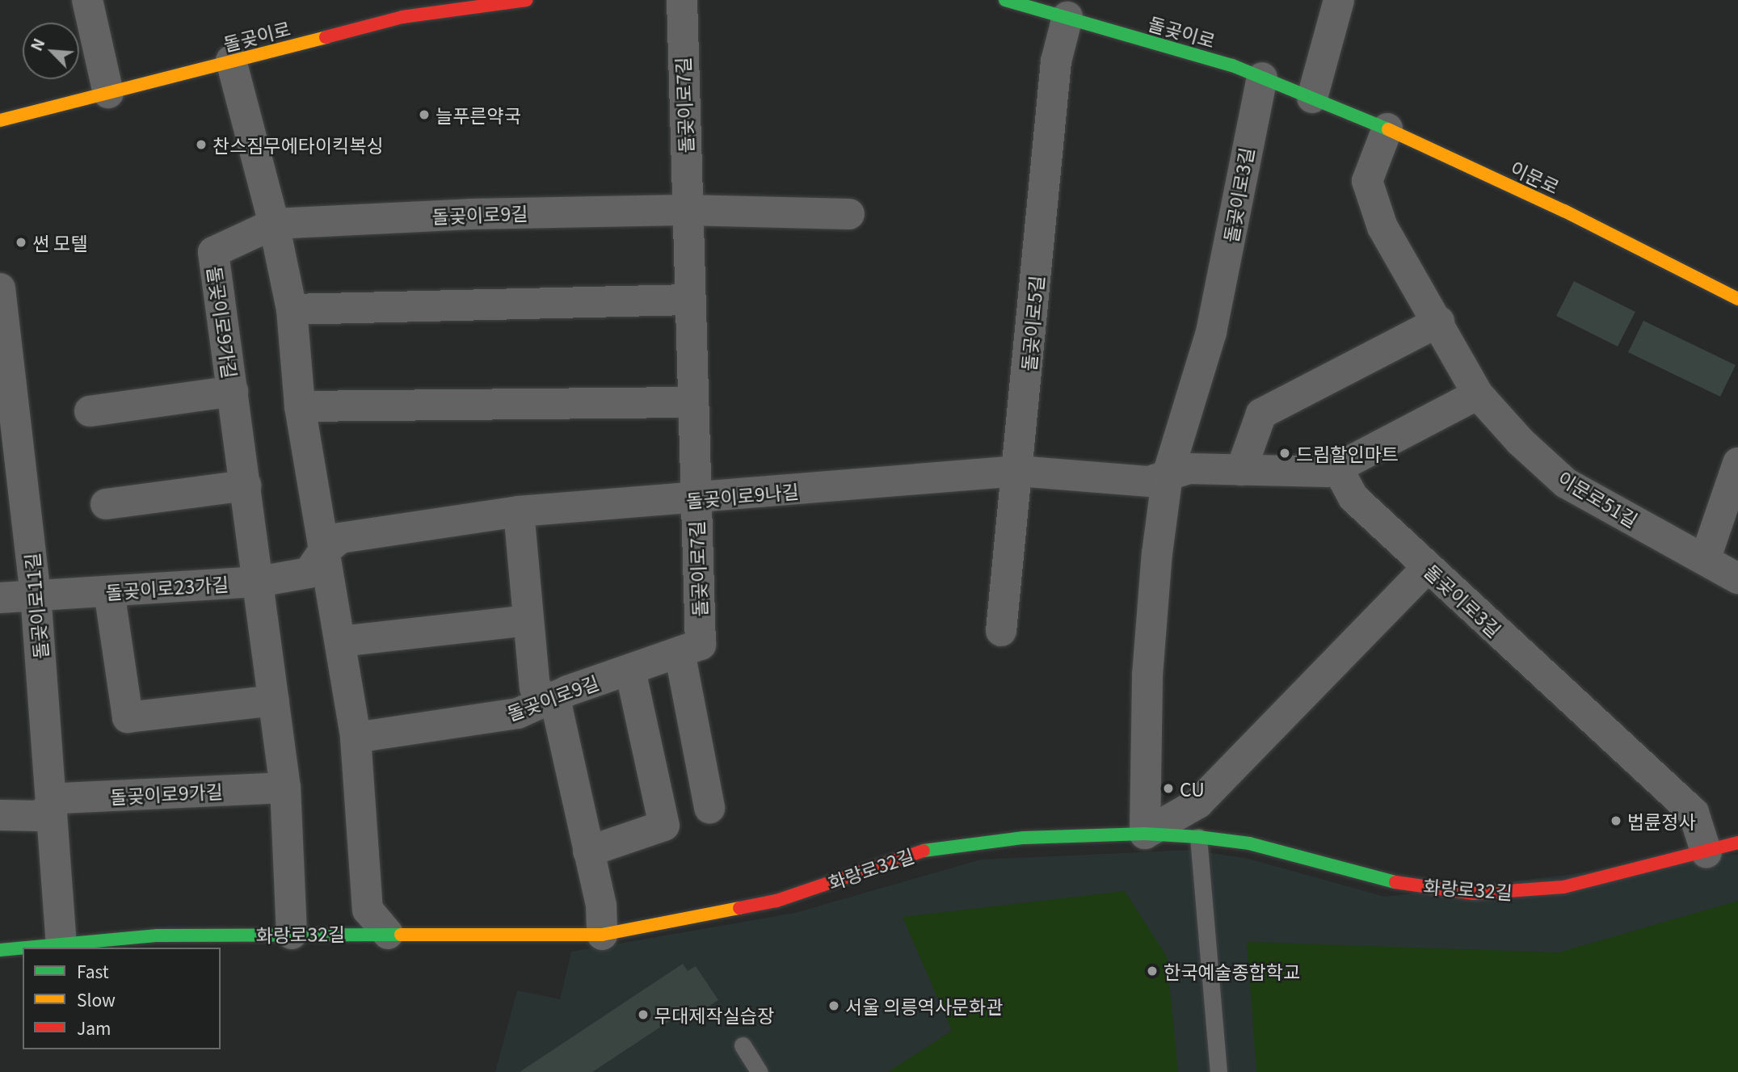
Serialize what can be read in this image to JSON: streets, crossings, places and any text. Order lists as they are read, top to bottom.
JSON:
{
  "streets": {
    "street": [
      "돌곶이로",
      "돌곶이로7길",
      "이문로",
      "돌곶이로3길",
      "돌곶이로9길",
      "돌곶이로9가길",
      "돌곶이로5길",
      "돌곶이로9나길",
      "이문로51길",
      "돌곶이로23가길",
      "돌곶이로11길",
      "화랑로32길"
    ]
  },
  "crossings": [
    ["돌곶이로", "이문로"],
    ["돌곶이로", "돌곶이로3길"],
    ["돌곶이로", "돌곶이로5길"],
    ["돌곶이로7길", "돌곶이로9길"],
    ["돌곶이로7길", "돌곶이로9나길"],
    ["이문로", "이문로51길"],
    ["돌곶이로3길", "돌곶이로9나길"],
    ["돌곶이로3길", "화랑로32길"],
    ["돌곶이로9길", "돌곶이로9가길"],
    ["돌곶이로9가길", "돌곶이로23가길"],
    ["돌곶이로9가길", "돌곶이로11길"],
    ["돌곶이로9가길", "화랑로32길"],
    ["돌곶이로5길", "돌곶이로9나길"],
    ["돌곶이로9나길", "돌곶이로23가길"],
    ["돌곶이로23가길", "돌곶이로11길"],
    ["돌곶이로11길", "화랑로32길"]
  ],
  "places": [
    "늘푸른약국",
    "찬스짐무에타이킥복싱",
    "썬 모텔",
    "드림할인마트",
    "CU",
    "법륜정사",
    "한국예술종합학교",
    "서울 의릉역사문화관",
    "무대제작실습장"
  ],
  "legend": ["Fast", "Slow", "Jam"],
  "north": "top left"
}
